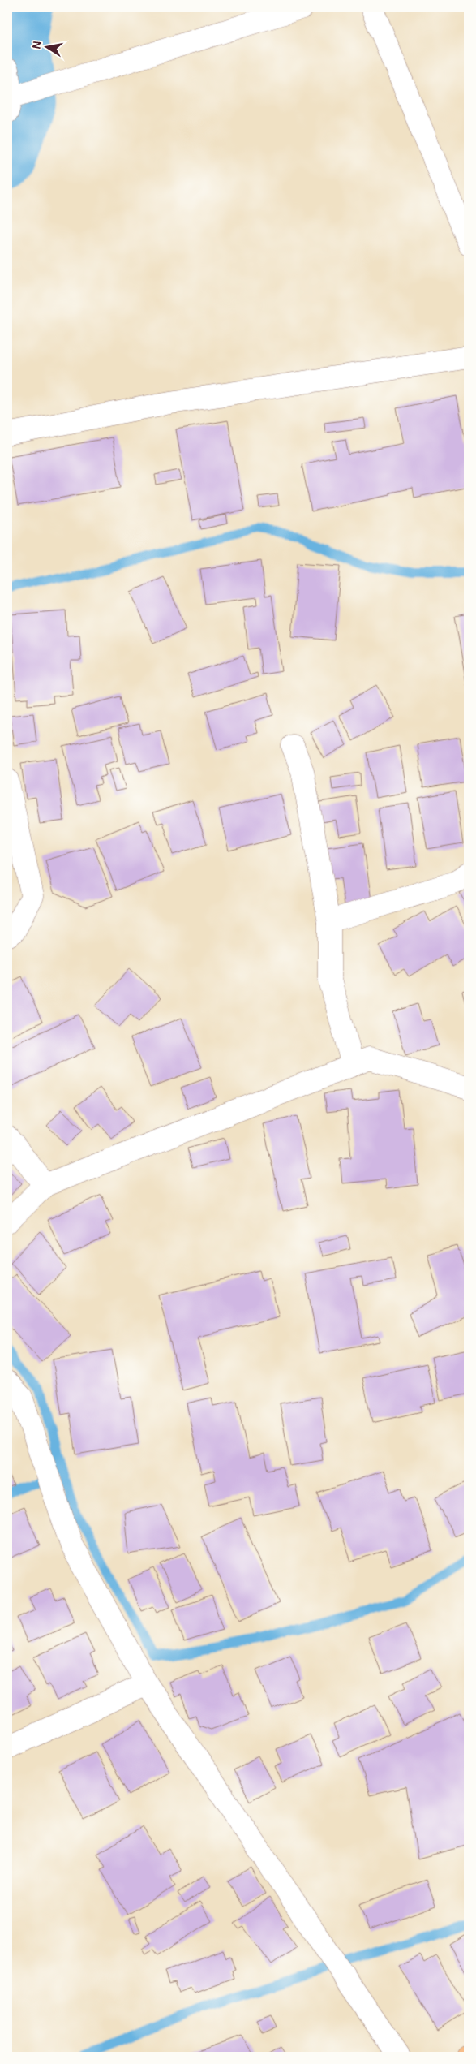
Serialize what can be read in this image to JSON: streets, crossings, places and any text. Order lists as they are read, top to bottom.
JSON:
{
  "north": "left"
}
